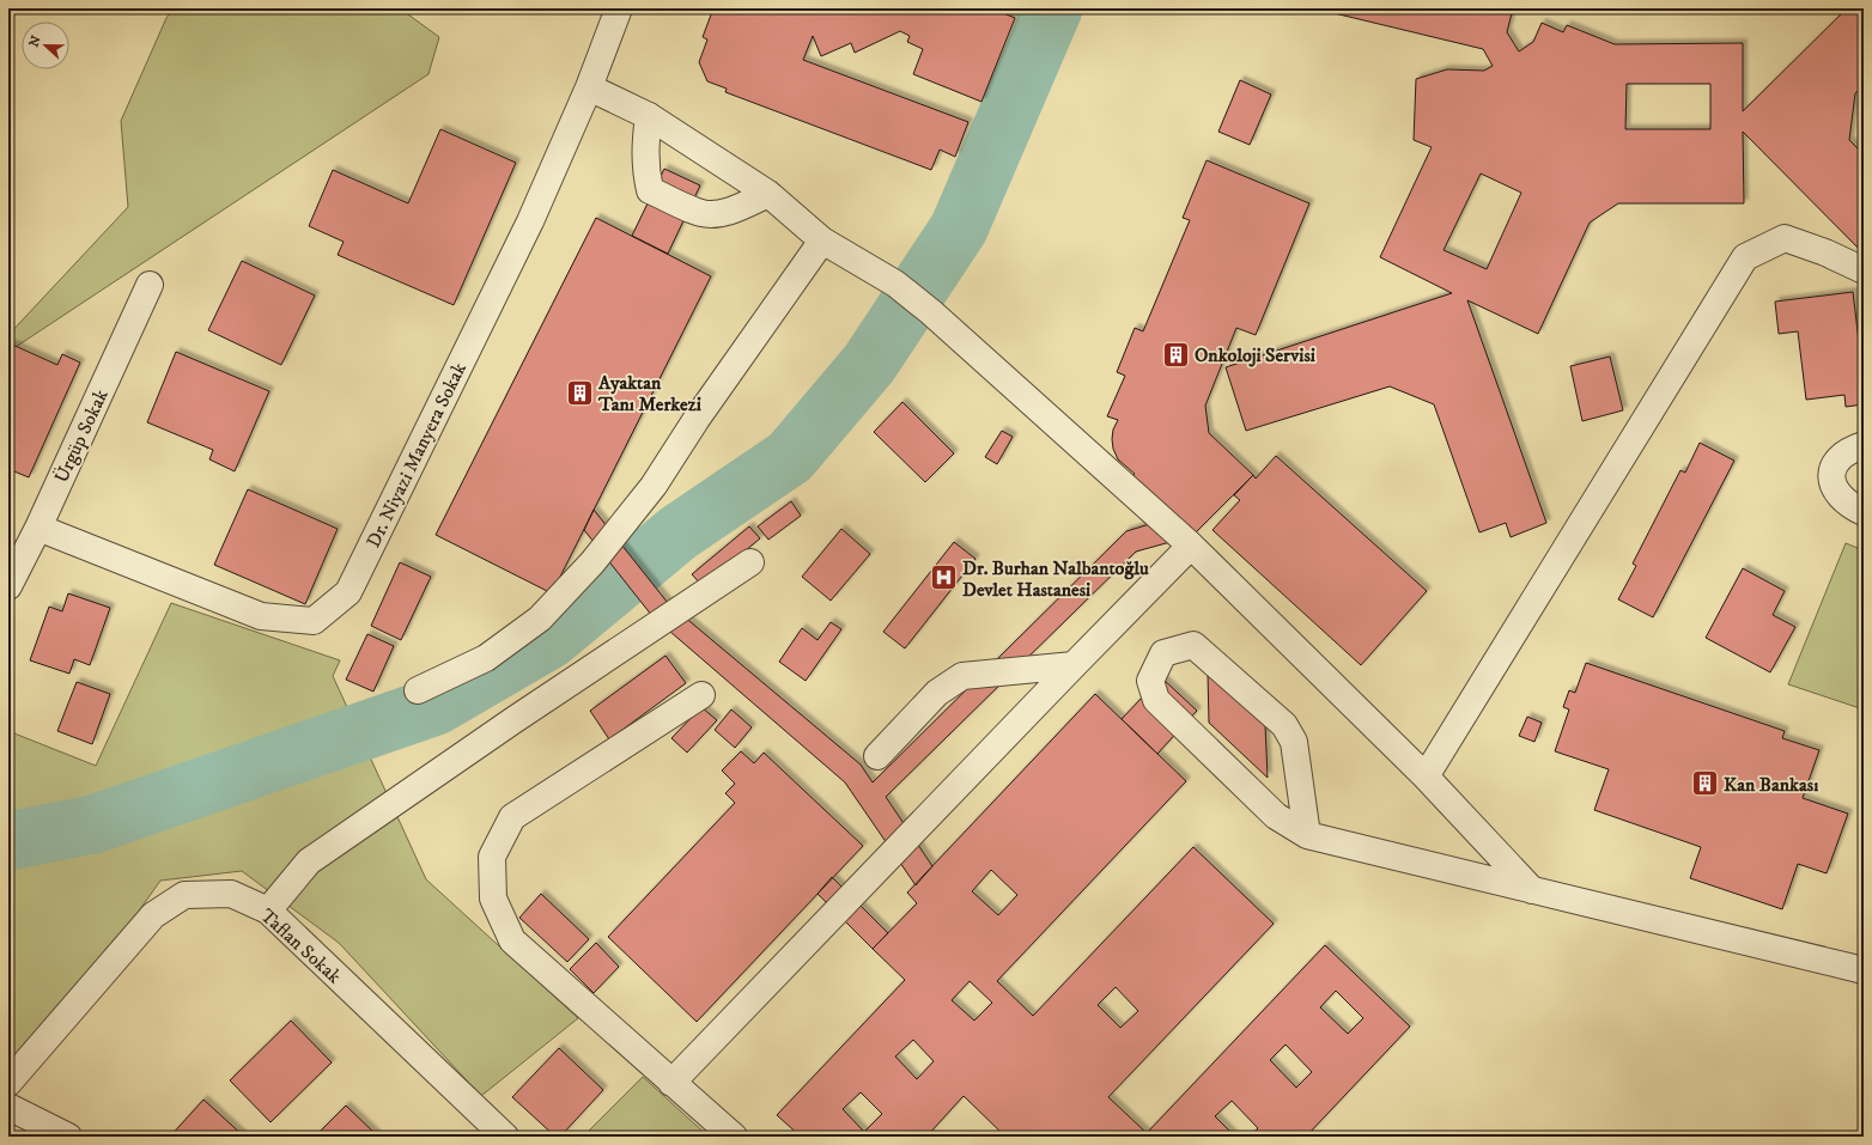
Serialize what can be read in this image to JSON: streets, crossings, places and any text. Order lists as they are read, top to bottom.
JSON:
{
  "streets": {
    "street": ["Ürgüp Sokak", "Dr. Niyazi Manyera Sokak", "Taflan Sokak"]
  },
  "crossings": [
    ["Ürgüp Sokak", "Dr. Niyazi Manyera Sokak"]
  ],
  "places": {
    "building": ["Onkoloji Servisi", "Ayaktan Tanı Merkezi", "Kan Bankası"],
    "hospital": ["Dr. Burhan Nalbantoğlu Devlet Hastanesi"]
  },
  "north": "left"
}
